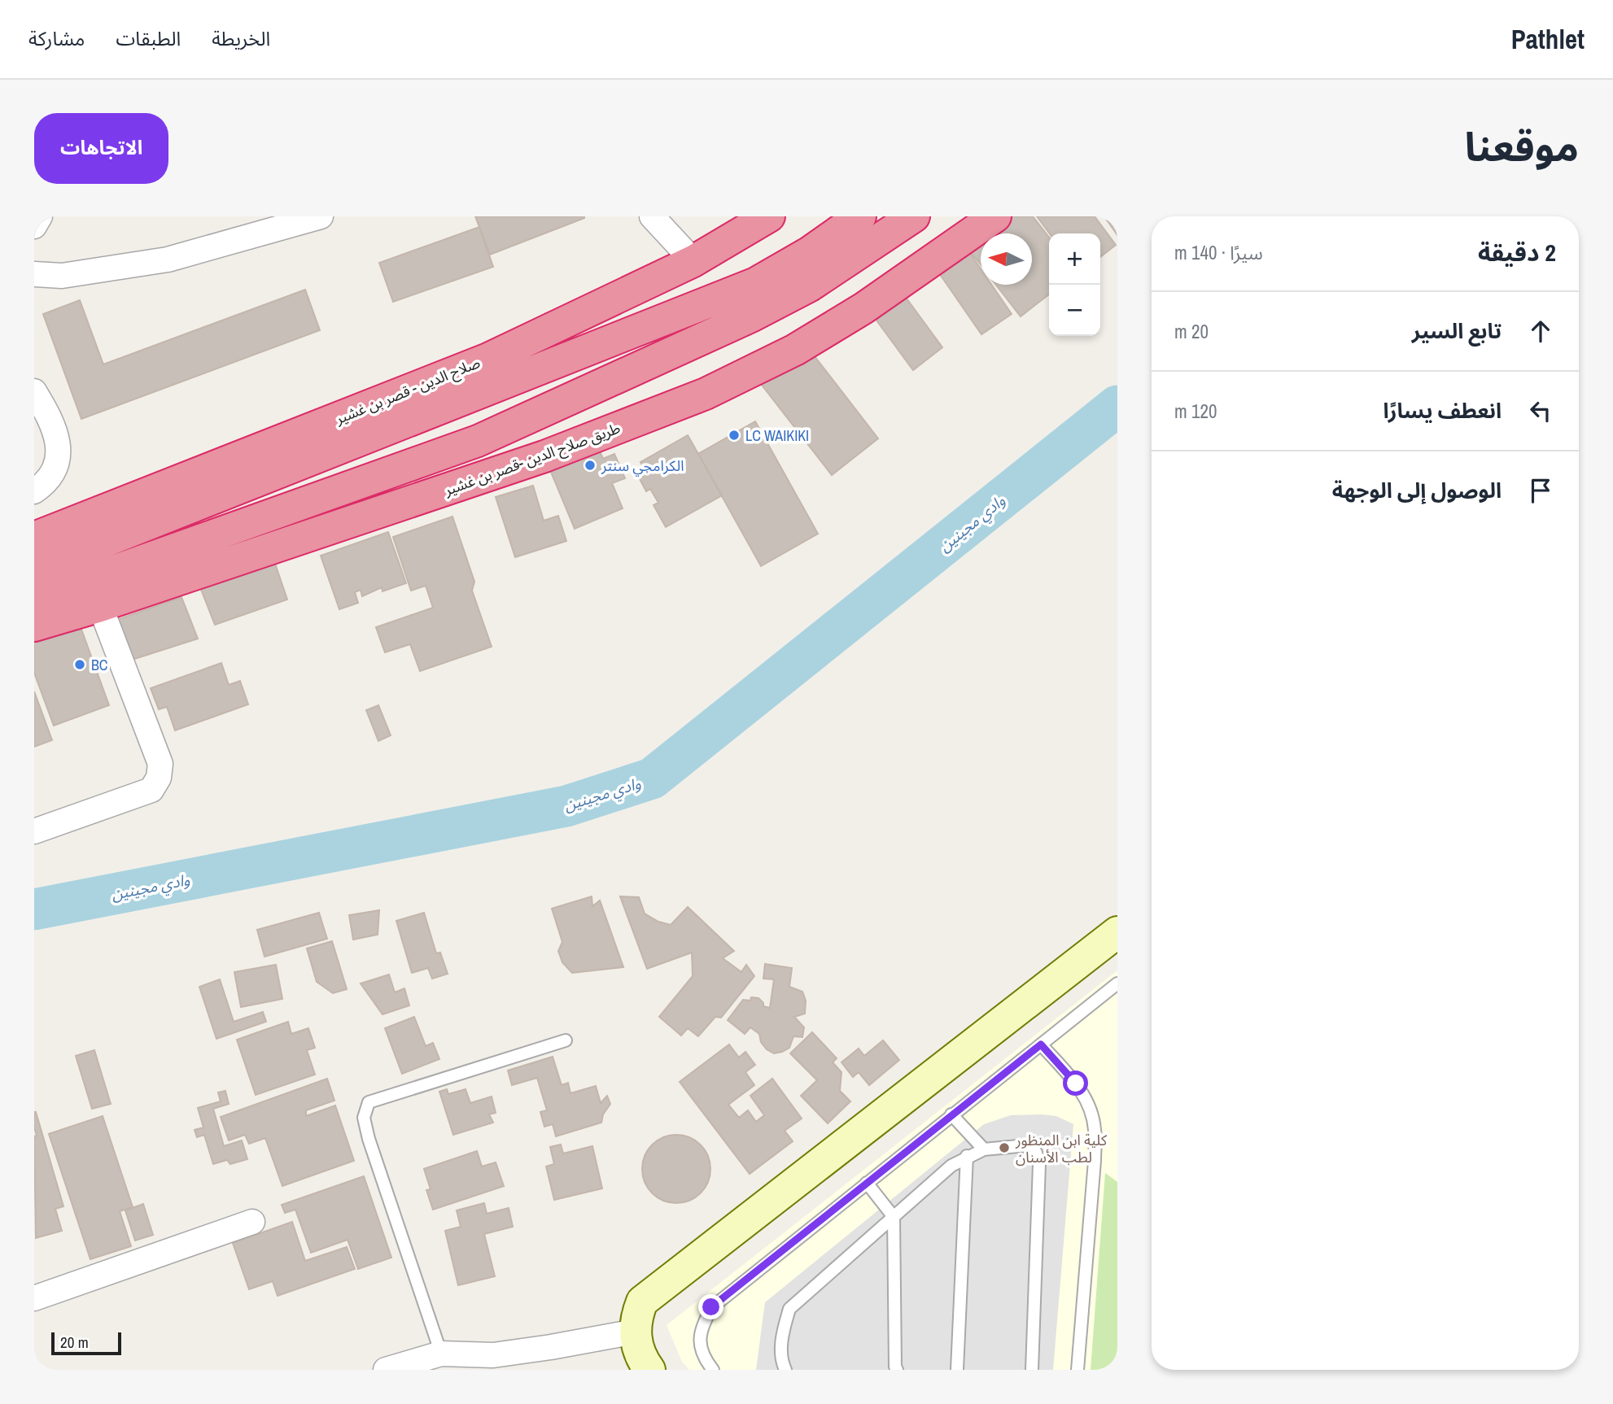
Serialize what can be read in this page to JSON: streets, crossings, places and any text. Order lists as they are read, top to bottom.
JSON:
{
  "streets": {
    "highway": ["صلاح الدين - قصر بن غشير", "طريق صلاح الدين -قصر بن غشير"]
  },
  "water": ["وادي مجينين"],
  "places": [
    "LC WAIKIKI",
    "الكرامجي سنتر",
    "BC",
    "كلية ابن المنظور لطب الأسنان"
  ],
  "scale_bar": "20 m",
  "north": "left",
  "page": {
    "header": "Pathlet",
    "nav": ["الخريطة", "الطبقات", "مشاركة"],
    "title": "موقعنا",
    "buttons": "الاتجاهات",
    "heading": ["2 دقيقة", "سيرًا · 140 m"],
    "map_buttons": ["+", "−"],
    "list": [
      ["تابع السير", "20 m"],
      ["انعطف يسارًا", "120 m"],
      "الوصول إلى الوجهة"
    ],
    "scale": "20 m"
  }
}
